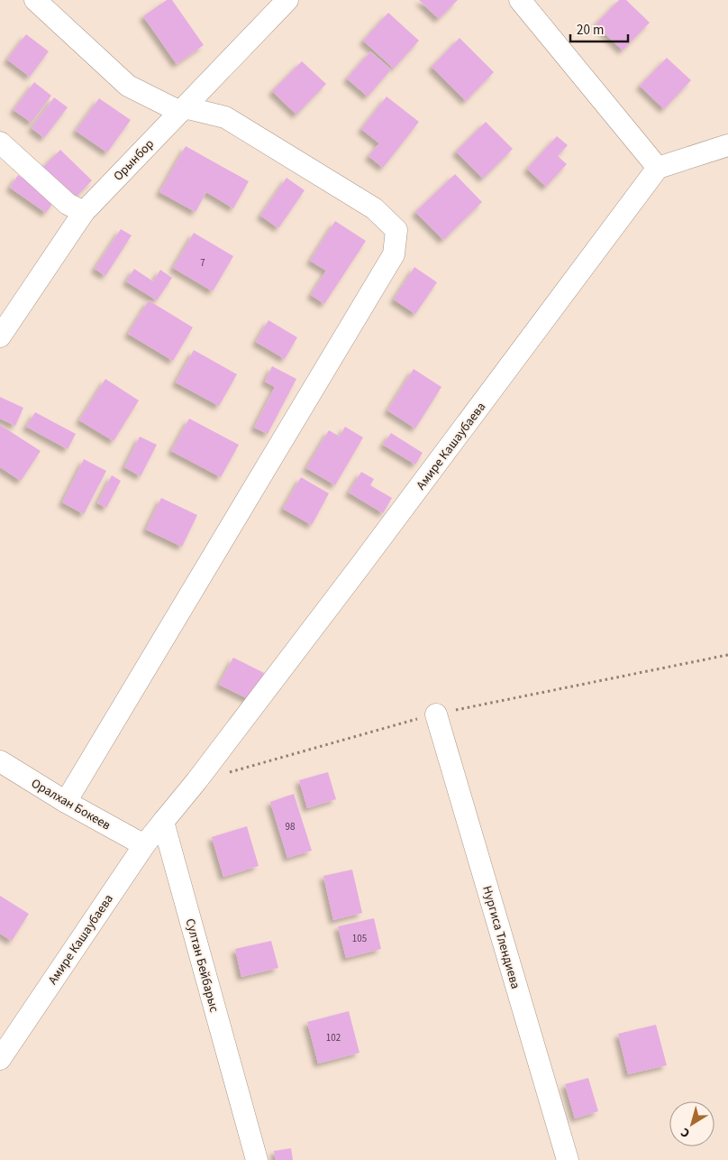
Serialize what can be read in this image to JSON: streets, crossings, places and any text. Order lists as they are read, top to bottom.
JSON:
{
  "streets": {
    "street": [
      "Орынбор",
      "Амире Кашаубаева",
      "Оралхан Бокеев",
      "Нургиса Тлендиева",
      "Султан Бейбарыс"
    ]
  },
  "crossings": [
    ["Амире Кашаубаева", "Оралхан Бокеев"],
    ["Амире Кашаубаева", "Султан Бейбарыс"]
  ],
  "house_numbers": [
    "7",
    "98",
    "105",
    "102"
  ],
  "scale_bar": "20 m",
  "north": "bottom left"
}
